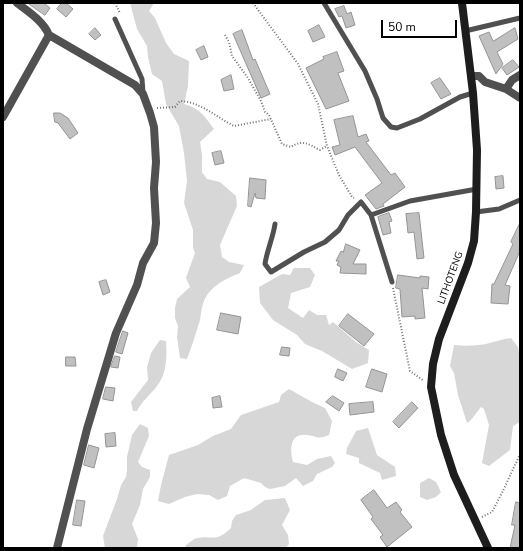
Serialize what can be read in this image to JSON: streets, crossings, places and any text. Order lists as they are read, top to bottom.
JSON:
{
  "streets": {
    "main road": ["LITHOTENG"]
  },
  "scale_bar": "50 m"
}
